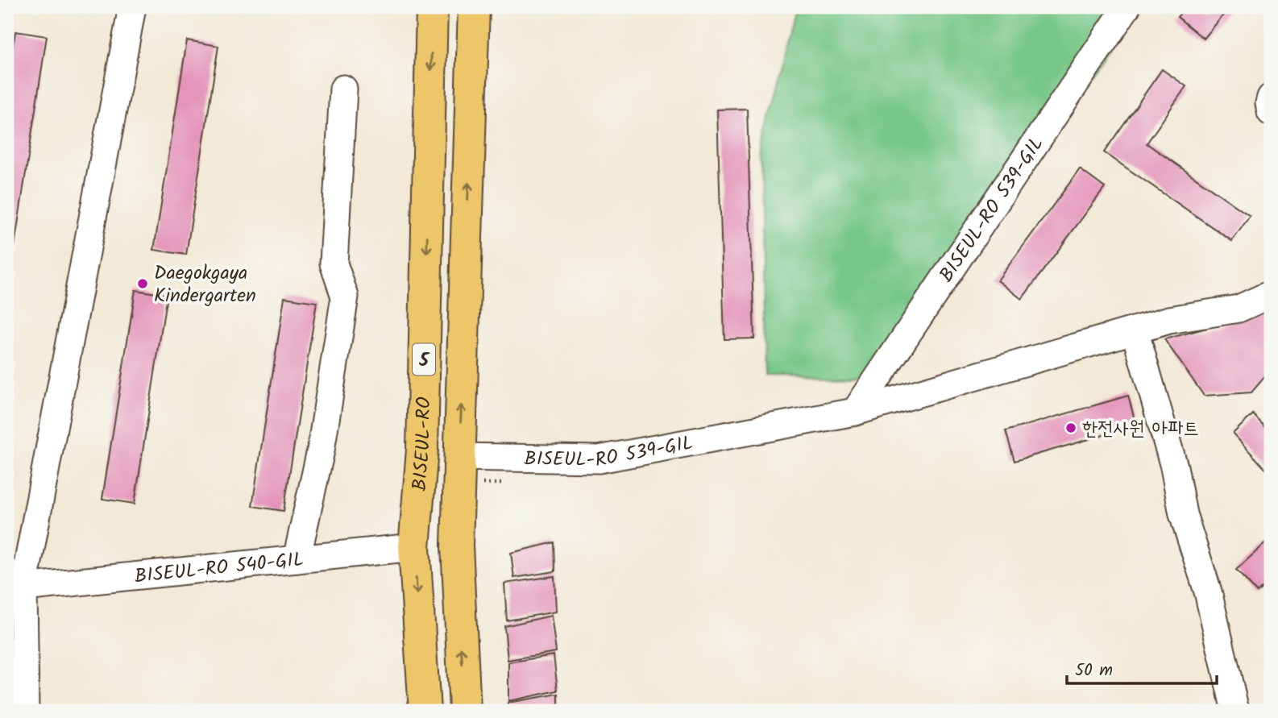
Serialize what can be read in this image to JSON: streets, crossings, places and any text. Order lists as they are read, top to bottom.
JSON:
{
  "streets": {
    "main road": ["5", "BISEUL-RO"],
    "street": ["BISEUL-RO 539-GIL", "BISEUL-RO 540-GIL"]
  },
  "crossings": [
    ["BISEUL-RO 539-GIL", "BISEUL-RO"],
    ["BISEUL-RO", "BISEUL-RO 540-GIL"]
  ],
  "places": ["Daegokgaya Kindergarten", "한전사원 아파트"],
  "scale_bar": "50 m"
}
